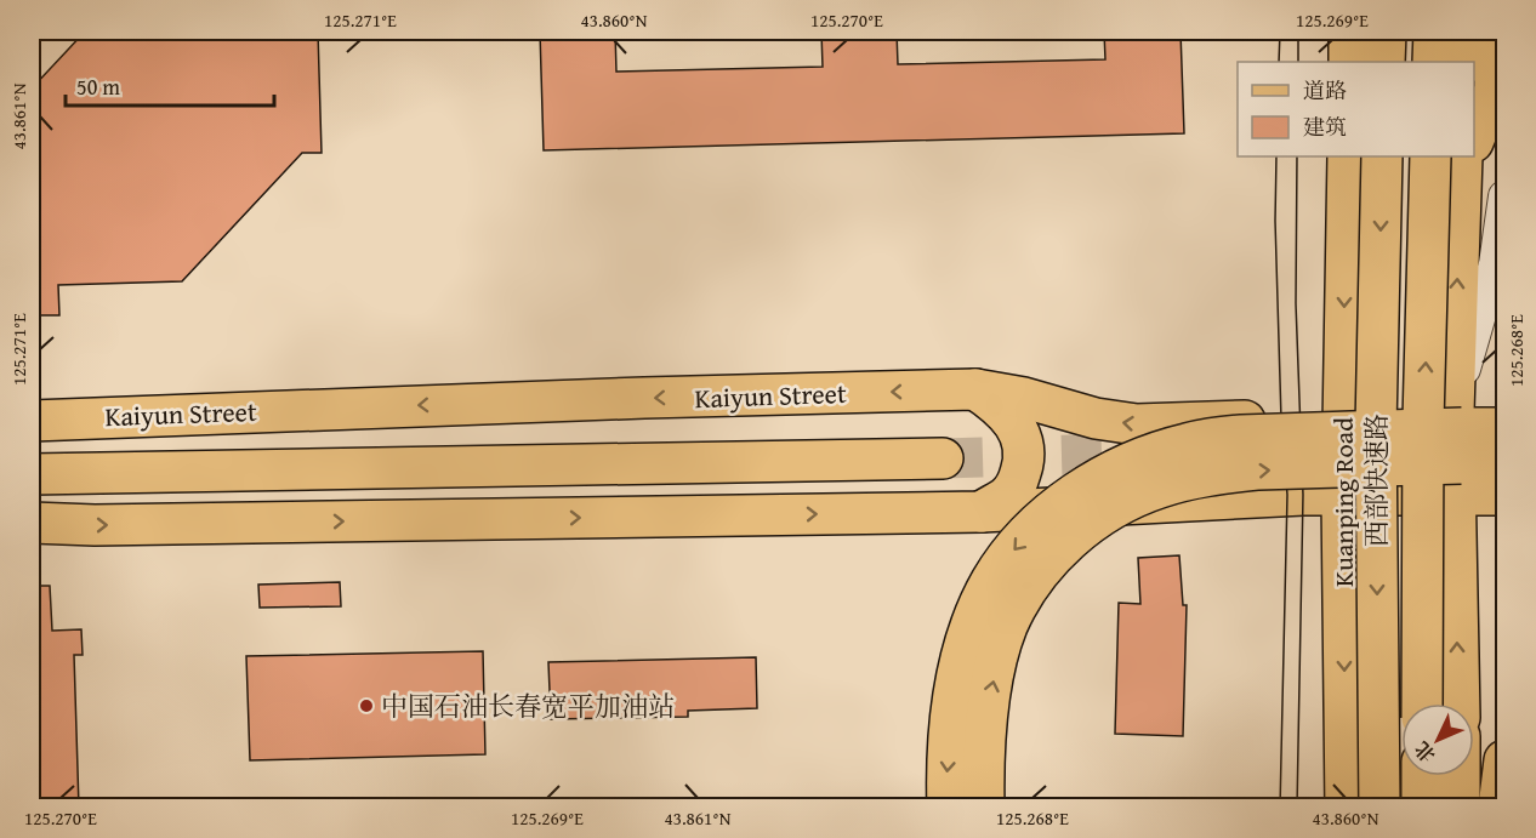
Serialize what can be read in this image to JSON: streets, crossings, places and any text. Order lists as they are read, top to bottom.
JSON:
{
  "streets": {
    "main road": ["Kaiyun Street", "西部快速路", "Kuanping Road"]
  },
  "crossings": [
    ["Kaiyun Street", "Kuanping Road"]
  ],
  "places": ["中国石油长春宽平加油站"],
  "legend": ["道路", "建筑"],
  "scale_bar": "50 m",
  "north": "bottom left",
  "coordinates": [
    "125.271°E",
    "43.860°N",
    "125.270°E",
    "125.269°E",
    "43.861°N",
    "125.268°E"
  ]
}
